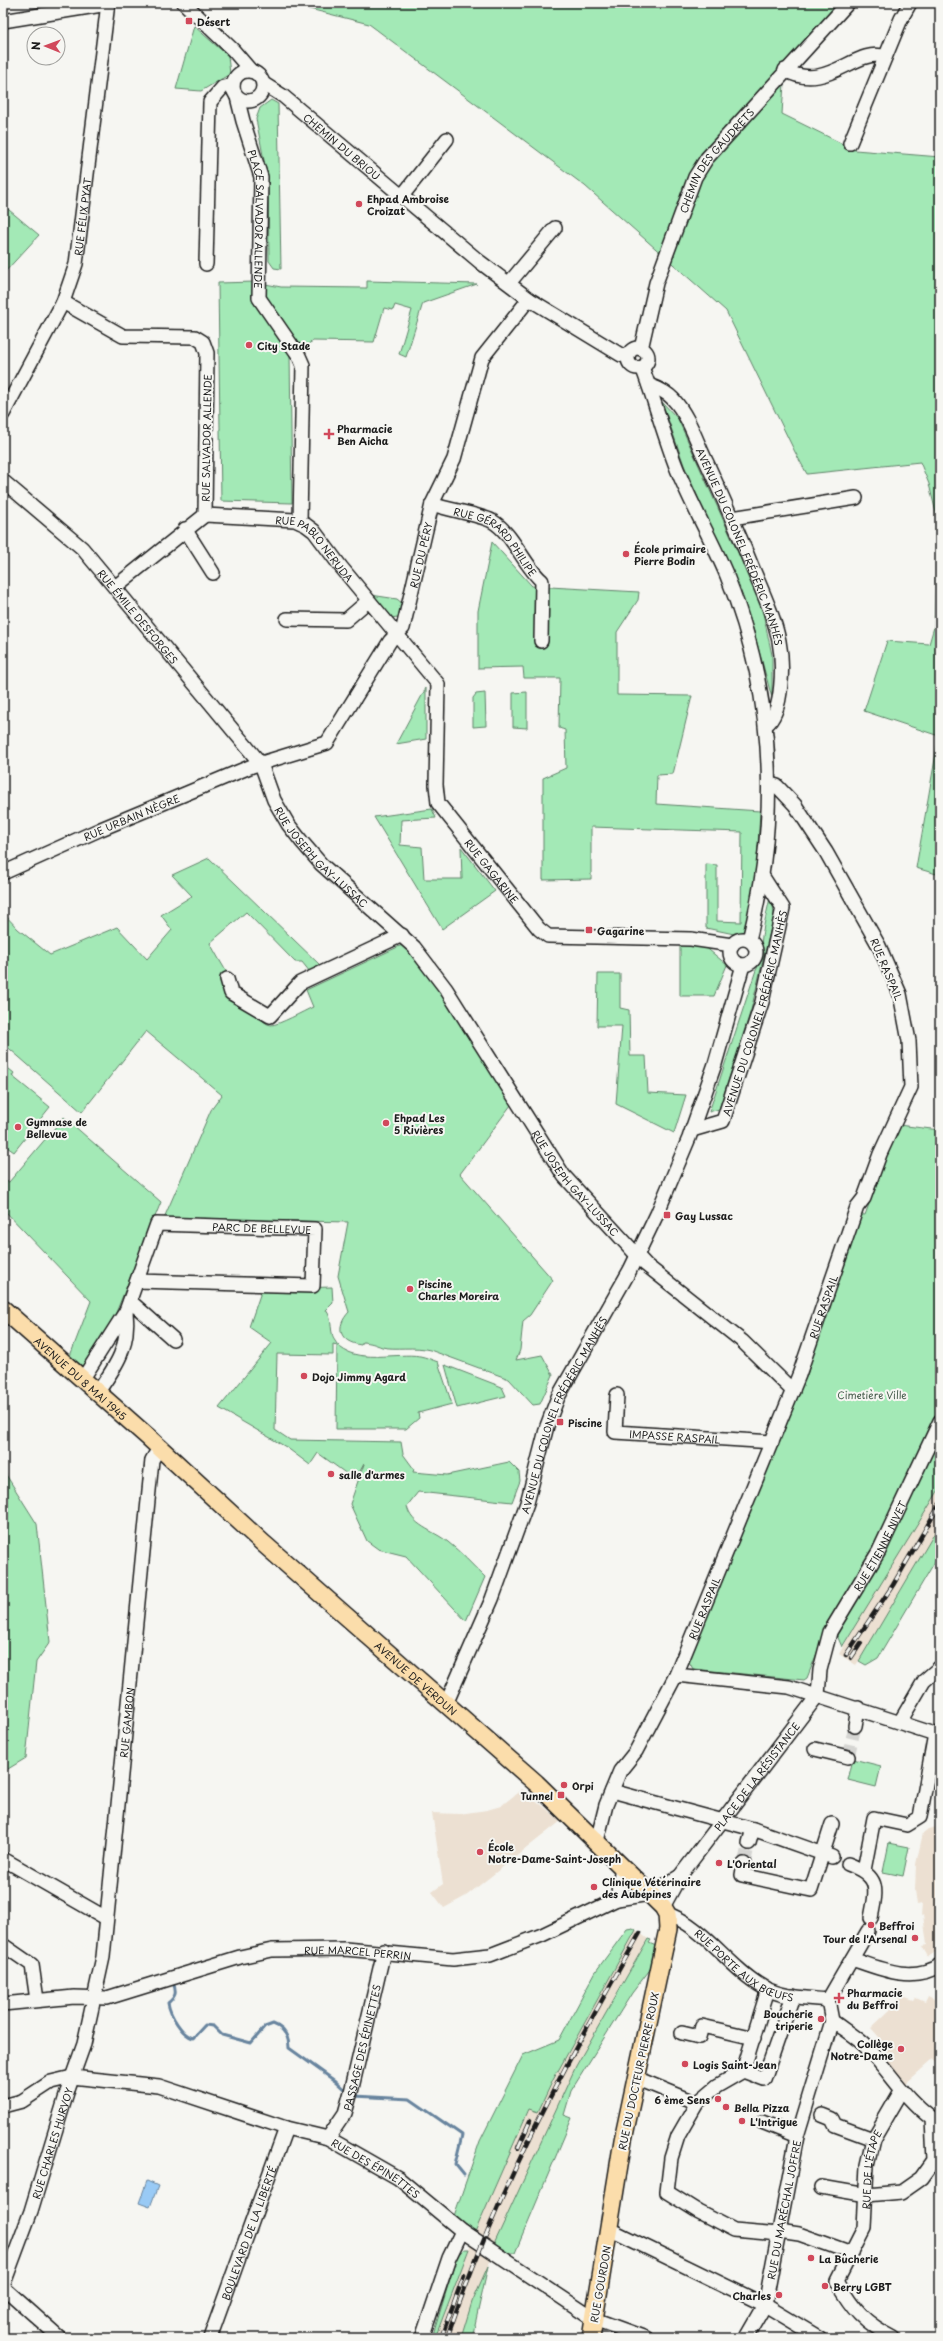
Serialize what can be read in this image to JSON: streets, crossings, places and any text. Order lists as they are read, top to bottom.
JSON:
{
  "streets": {
    "main road": [
      "AVENUE DU 8 MAI 1945",
      "AVENUE DE VERDUN",
      "RUE DU DOCTEUR PIERRE ROUX",
      "RUE GOURDON"
    ],
    "street": [
      "CHEMIN DU BRIOU",
      "CHEMIN DES GAUDRETS",
      "RUE FÉLIX PYAT",
      "PLACE SALVADOR ALLENDE",
      "RUE SALVADOR ALLENDE",
      "RUE GÉRARD PHILIPE",
      "AVENUE DU COLONEL FRÉDÉRIC MANHÈS",
      "RUE PABLO NERUDA",
      "RUE DU PÉRY",
      "RUE ÉMILE DESFORGES",
      "RUE URBAIN NÈGRE",
      "RUE JOSEPH GAY-LUSSAC",
      "RUE GAGARINE",
      "RUE RASPAIL",
      "PARC DE BELLEVUE",
      "IMPASSE RASPAIL",
      "RUE ÉTIENNE NIVET",
      "RUE GAMBON",
      "PLACE DE LA RÉSISTANCE",
      "RUE MARCEL PERRIN",
      "RUE PORTE AUX BŒUFS",
      "PASSAGE DES ÉPINETTES",
      "RUE CHARLES HURVOY",
      "RUE DES ÉPINETTES",
      "RUE DE L'ÉTAPE",
      "RUE DU MARÉCHAL JOFFRE",
      "BOULEVARD DE LA LIBERTÉ"
    ]
  },
  "crossings": [
    ["CHEMIN DU BRIOU", "CHEMIN DES GAUDRETS"],
    ["CHEMIN DU BRIOU", "PLACE SALVADOR ALLENDE"],
    ["CHEMIN DU BRIOU", "RUE DU PÉRY"],
    ["RUE FÉLIX PYAT", "RUE SALVADOR ALLENDE"],
    ["PLACE SALVADOR ALLENDE", "RUE PABLO NERUDA"],
    ["RUE SALVADOR ALLENDE", "RUE PABLO NERUDA"],
    ["RUE SALVADOR ALLENDE", "RUE ÉMILE DESFORGES"],
    ["RUE GÉRARD PHILIPE", "RUE DU PÉRY"],
    ["AVENUE DU COLONEL FRÉDÉRIC MANHÈS", "RUE JOSEPH GAY-LUSSAC"],
    ["AVENUE DU COLONEL FRÉDÉRIC MANHÈS", "RUE GAGARINE"],
    ["AVENUE DU COLONEL FRÉDÉRIC MANHÈS", "AVENUE DE VERDUN"],
    ["RUE PABLO NERUDA", "RUE DU PÉRY"],
    ["RUE PABLO NERUDA", "RUE GAGARINE"],
    ["RUE DU PÉRY", "RUE ÉMILE DESFORGES"],
    ["RUE DU PÉRY", "RUE URBAIN NÈGRE"],
    ["RUE DU PÉRY", "RUE JOSEPH GAY-LUSSAC"],
    ["RUE DU PÉRY", "RUE GAGARINE"],
    ["RUE ÉMILE DESFORGES", "RUE URBAIN NÈGRE"],
    ["RUE ÉMILE DESFORGES", "RUE JOSEPH GAY-LUSSAC"],
    ["RUE URBAIN NÈGRE", "RUE JOSEPH GAY-LUSSAC"],
    ["RUE JOSEPH GAY-LUSSAC", "RUE RASPAIL"],
    ["RUE RASPAIL", "IMPASSE RASPAIL"],
    ["RUE RASPAIL", "AVENUE DE VERDUN"],
    ["PARC DE BELLEVUE", "AVENUE DU 8 MAI 1945"],
    ["AVENUE DU 8 MAI 1945", "AVENUE DE VERDUN"],
    ["AVENUE DU 8 MAI 1945", "RUE GAMBON"],
    ["RUE ÉTIENNE NIVET", "PLACE DE LA RÉSISTANCE"],
    ["AVENUE DE VERDUN", "RUE GAMBON"],
    ["AVENUE DE VERDUN", "PLACE DE LA RÉSISTANCE"],
    ["AVENUE DE VERDUN", "RUE MARCEL PERRIN"],
    ["AVENUE DE VERDUN", "RUE PORTE AUX BŒUFS"],
    ["AVENUE DE VERDUN", "RUE DU DOCTEUR PIERRE ROUX"],
    ["RUE GAMBON", "RUE MARCEL PERRIN"],
    ["RUE GAMBON", "RUE CHARLES HURVOY"],
    ["PLACE DE LA RÉSISTANCE", "RUE MARCEL PERRIN"],
    ["PLACE DE LA RÉSISTANCE", "RUE PORTE AUX BŒUFS"],
    ["PLACE DE LA RÉSISTANCE", "RUE DU DOCTEUR PIERRE ROUX"],
    ["RUE MARCEL PERRIN", "PASSAGE DES ÉPINETTES"],
    ["RUE MARCEL PERRIN", "RUE CHARLES HURVOY"],
    ["RUE PORTE AUX BŒUFS", "RUE DU DOCTEUR PIERRE ROUX"],
    ["RUE PORTE AUX BŒUFS", "RUE DU MARÉCHAL JOFFRE"],
    ["PASSAGE DES ÉPINETTES", "RUE DES ÉPINETTES"],
    ["RUE DU DOCTEUR PIERRE ROUX", "RUE GOURDON"],
    ["RUE CHARLES HURVOY", "RUE DES ÉPINETTES"],
    ["RUE DES ÉPINETTES", "BOULEVARD DE LA LIBERTÉ"],
    ["RUE DES ÉPINETTES", "RUE GOURDON"]
  ],
  "parks": ["Cimetière Ville"],
  "places": {
    "transit": [
      "Désert",
      "Gagarine",
      "Gay Lussac",
      "Piscine",
      "Tunnel"
    ],
    "other": [
      "Ehpad Ambroise Croizat",
      "City Stade",
      "École primaire Pierre Bodin",
      "Ehpad Les 5 Rivières",
      "Gymnase de Bellevue",
      "Piscine Charles Moreira",
      "Dojo Jimmy Agard",
      "salle d'armes",
      "Orpi",
      "École Notre-Dame-Saint-Joseph",
      "L'Oriental",
      "Clinique Vétérinaire des Aubépines",
      "Beffroi",
      "Tour de l'Arsenal",
      "Boucherie triperie",
      "Collège Notre-Dame",
      "Logis Saint-Jean",
      "6 ème Sens",
      "Bella Pizza",
      "L'Intrigue",
      "La Bûcherie",
      "Berry LGBT",
      "Charles"
    ],
    "health": ["Pharmacie Ben Aicha", "Pharmacie du Beffroi"]
  },
  "north": "left"
}
